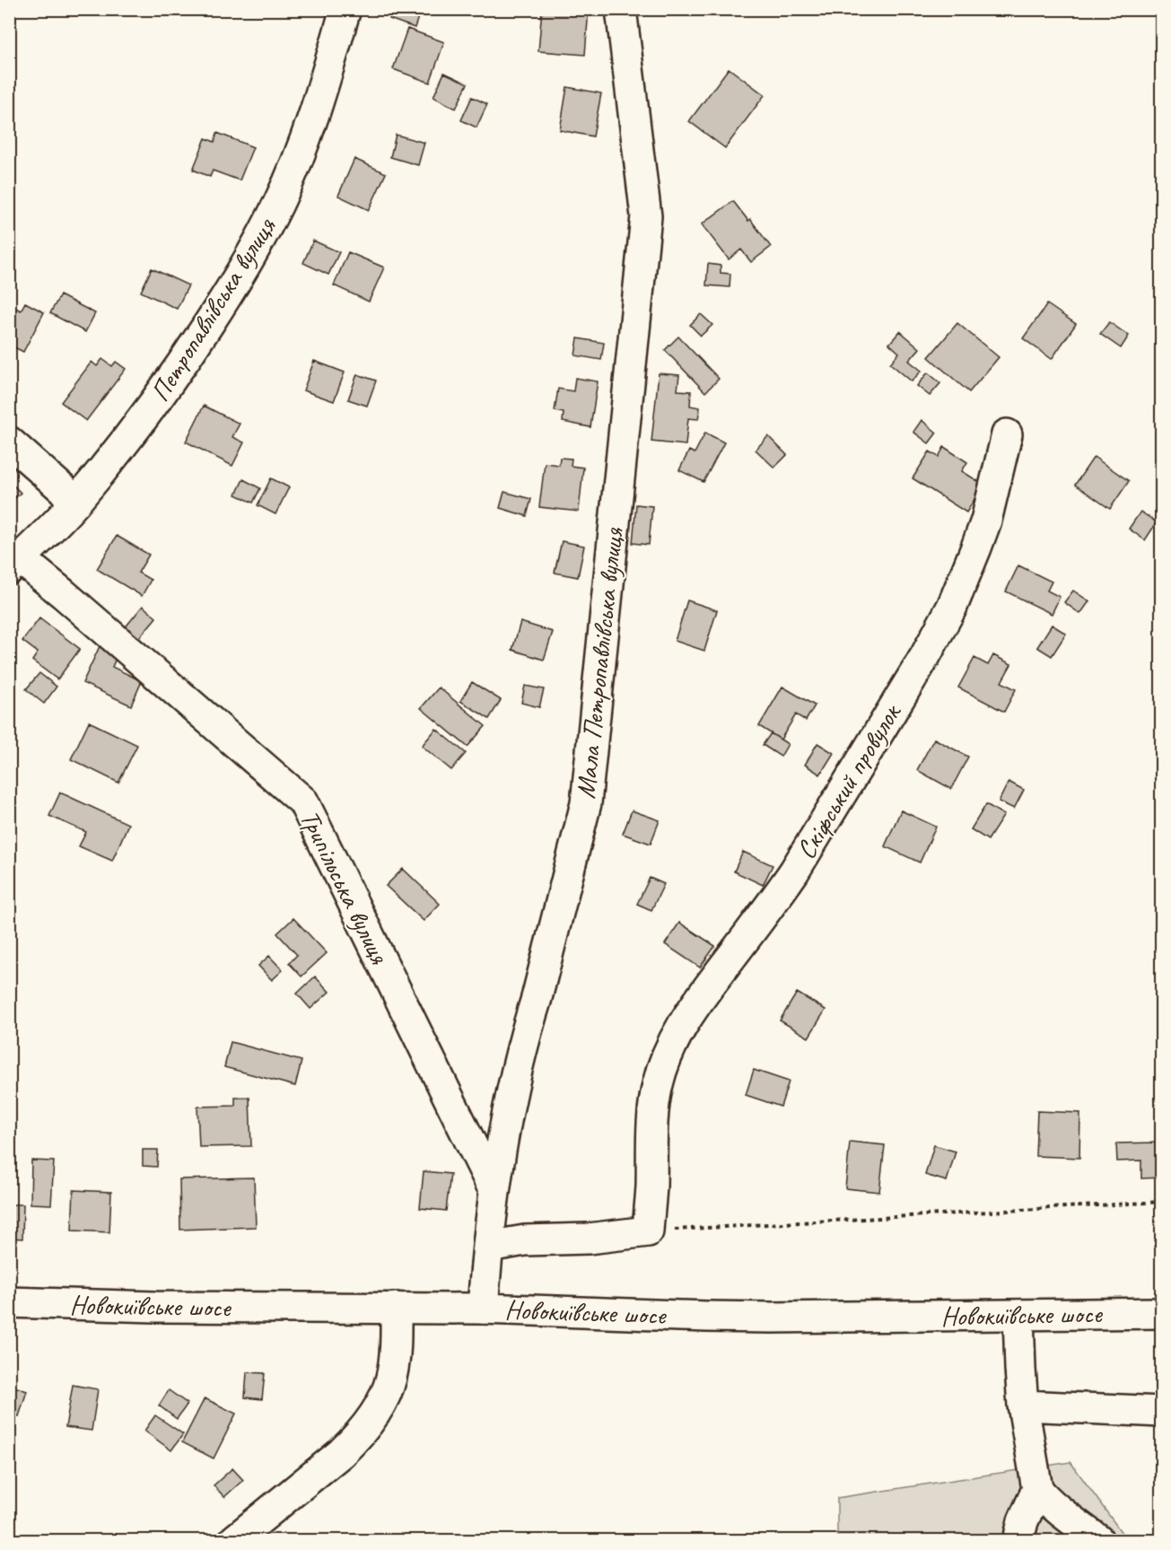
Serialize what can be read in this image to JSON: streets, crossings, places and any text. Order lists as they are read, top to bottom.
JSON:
{
  "streets": {
    "street": [
      "Петропавлівська вулиця",
      "Мала Петропавлівська вулиця",
      "Скіфський провулок",
      "Трипільська вулиця",
      "Новокиївське шосе"
    ]
  },
  "crossings": [
    ["Петропавлівська вулиця", "Трипільська вулиця"],
    ["Мала Петропавлівська вулиця", "Трипільська вулиця"],
    ["Мала Петропавлівська вулиця", "Новокиївське шосе"]
  ]
}
